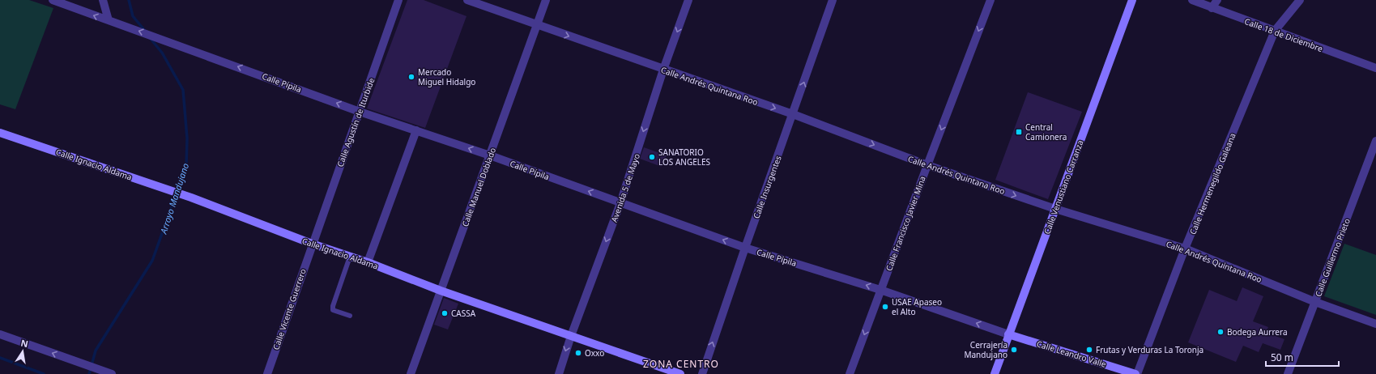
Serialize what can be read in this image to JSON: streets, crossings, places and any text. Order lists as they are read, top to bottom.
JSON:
{
  "streets": {
    "street": [
      "Calle 18 de Diciembre",
      "Calle Pípila",
      "Calle Andrés Quintana Roo",
      "Calle Agustín de Iturbide",
      "Calle Ignacio Aldama",
      "Calle Hermenegildo Galeana",
      "Calle Manuel Doblado",
      "Calle Insurgentes",
      "Calle Venustiano Carranza",
      "Avenida 5 de Mayo",
      "Calle Francisco Javier Mina",
      "Calle Guillermo Prieto",
      "Calle Vicente Guerrero",
      "Calle Leandro Valle"
    ]
  },
  "crossings": [
    ["Calle 18 de Diciembre", "Calle Hermenegildo Galeana"],
    ["Calle Pípila", "Calle Agustín de Iturbide"],
    ["Calle Pípila", "Calle Manuel Doblado"],
    ["Calle Pípila", "Calle Insurgentes"],
    ["Calle Pípila", "Calle Venustiano Carranza"],
    ["Calle Pípila", "Avenida 5 de Mayo"],
    ["Calle Pípila", "Calle Francisco Javier Mina"],
    ["Calle Pípila", "Calle Leandro Valle"],
    ["Calle Andrés Quintana Roo", "Calle Hermenegildo Galeana"],
    ["Calle Andrés Quintana Roo", "Calle Manuel Doblado"],
    ["Calle Andrés Quintana Roo", "Calle Insurgentes"],
    ["Calle Andrés Quintana Roo", "Calle Venustiano Carranza"],
    ["Calle Andrés Quintana Roo", "Avenida 5 de Mayo"],
    ["Calle Andrés Quintana Roo", "Calle Francisco Javier Mina"],
    ["Calle Andrés Quintana Roo", "Calle Guillermo Prieto"],
    ["Calle Agustín de Iturbide", "Calle Ignacio Aldama"],
    ["Calle Agustín de Iturbide", "Calle Vicente Guerrero"],
    ["Calle Ignacio Aldama", "Calle Manuel Doblado"],
    ["Calle Ignacio Aldama", "Avenida 5 de Mayo"],
    ["Calle Ignacio Aldama", "Calle Vicente Guerrero"],
    ["Calle Hermenegildo Galeana", "Calle Leandro Valle"],
    ["Calle Venustiano Carranza", "Calle Leandro Valle"]
  ],
  "one_way": [
    "Calle Pípila",
    "Calle Andrés Quintana Roo",
    "Calle Insurgentes",
    "Avenida 5 de Mayo",
    "Calle Francisco Javier Mina"
  ],
  "districts": ["ZONA CENTRO"],
  "water": ["Arroyo Mandujano"],
  "places": {
    "other": [
      "Mercado Miguel Hidalgo",
      "SANATORIO LOS ANGELES",
      "USAE Apaseo el Alto",
      "CASSA",
      "Bodega Aurrera",
      "Cerrajería Mandujano",
      "Frutas y Verduras La Toronja",
      "Oxxo"
    ],
    "transit": ["Central Camionera"]
  },
  "scale_bar": "50 m",
  "north": "top"
}
